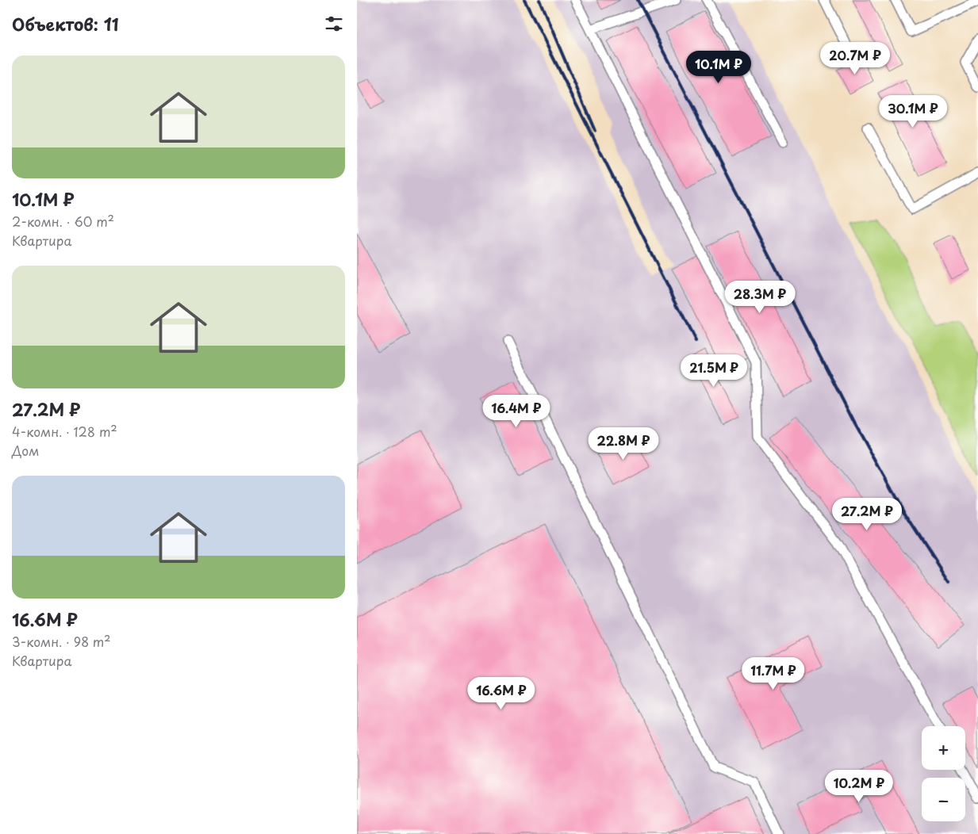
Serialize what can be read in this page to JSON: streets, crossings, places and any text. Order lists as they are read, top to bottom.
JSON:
{
  "page": {
    "heading": "Объектов: 11",
    "price": [
      "20.7M ₽",
      "10.1M ₽",
      "30.1M ₽",
      "28.3M ₽",
      "21.5M ₽",
      "16.4M ₽",
      "22.8M ₽",
      "27.2M ₽",
      "11.7M ₽",
      "16.6M ₽",
      "10.2M ₽"
    ],
    "list": [
      {
        "name": "10.1M ₽",
        "note": "2-комн. · 60 m² · Квартира"
      },
      {
        "name": "27.2M ₽",
        "note": "4-комн. · 128 m² · Дом"
      },
      {
        "name": "16.6M ₽",
        "note": "3-комн. · 98 m² · Квартира"
      }
    ],
    "map_buttons": ["+", "−"]
  }
}
